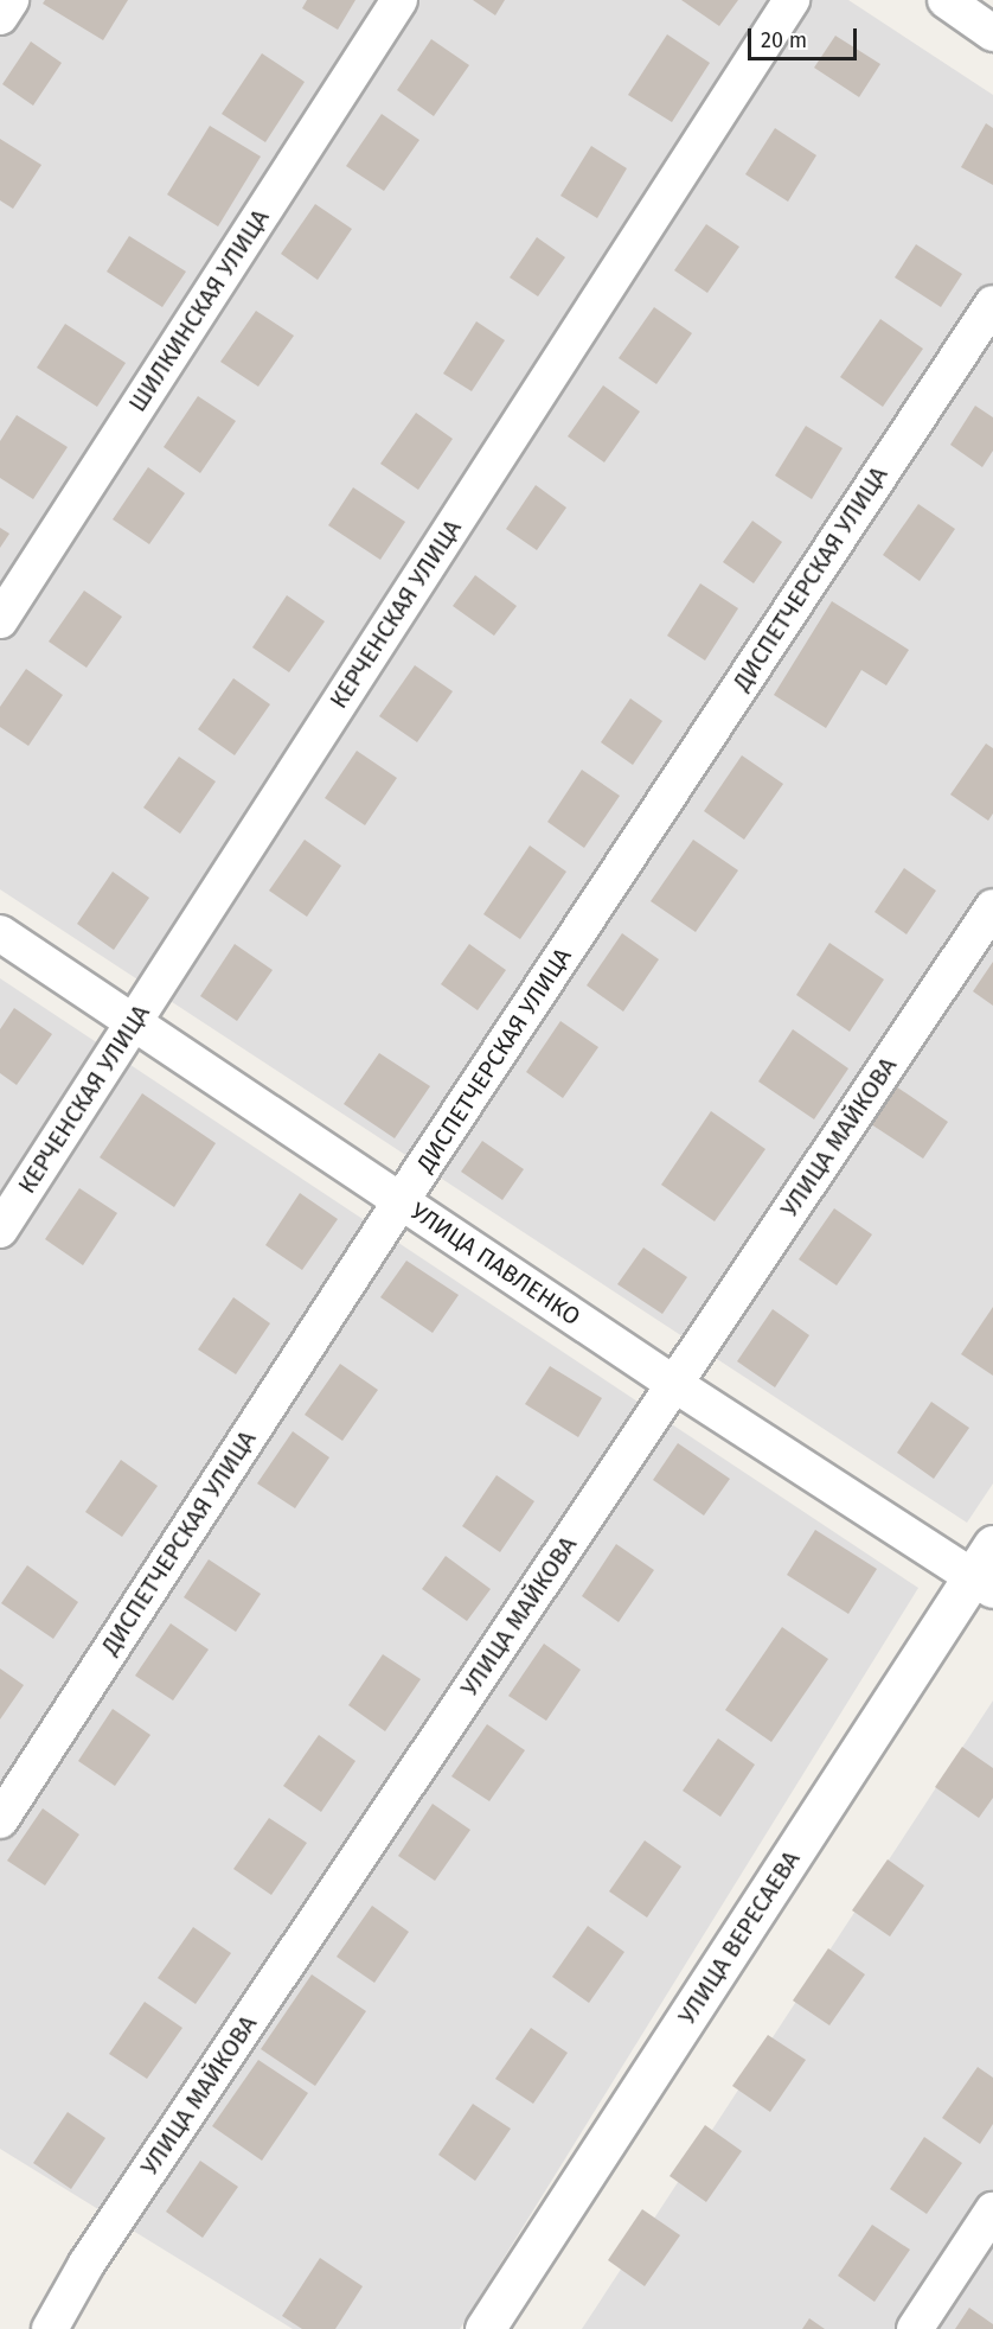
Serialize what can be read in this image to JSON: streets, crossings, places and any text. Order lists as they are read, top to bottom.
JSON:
{
  "streets": {
    "street": [
      "ШИЛКИНСКАЯ УЛИЦА",
      "ДИСПЕТЧЕРСКАЯ УЛИЦА",
      "КЕРЧЕНСКАЯ УЛИЦА",
      "УЛИЦА МАЙКОВА",
      "УЛИЦА ПАВЛЕНКО",
      "УЛИЦА ВЕРЕСАЕВА"
    ]
  },
  "crossings": [
    ["ДИСПЕТЧЕРСКАЯ УЛИЦА", "УЛИЦА ПАВЛЕНКО"],
    ["КЕРЧЕНСКАЯ УЛИЦА", "УЛИЦА ПАВЛЕНКО"],
    ["УЛИЦА МАЙКОВА", "УЛИЦА ПАВЛЕНКО"],
    ["УЛИЦА ПАВЛЕНКО", "УЛИЦА ВЕРЕСАЕВА"]
  ],
  "scale_bar": "20 m"
}
